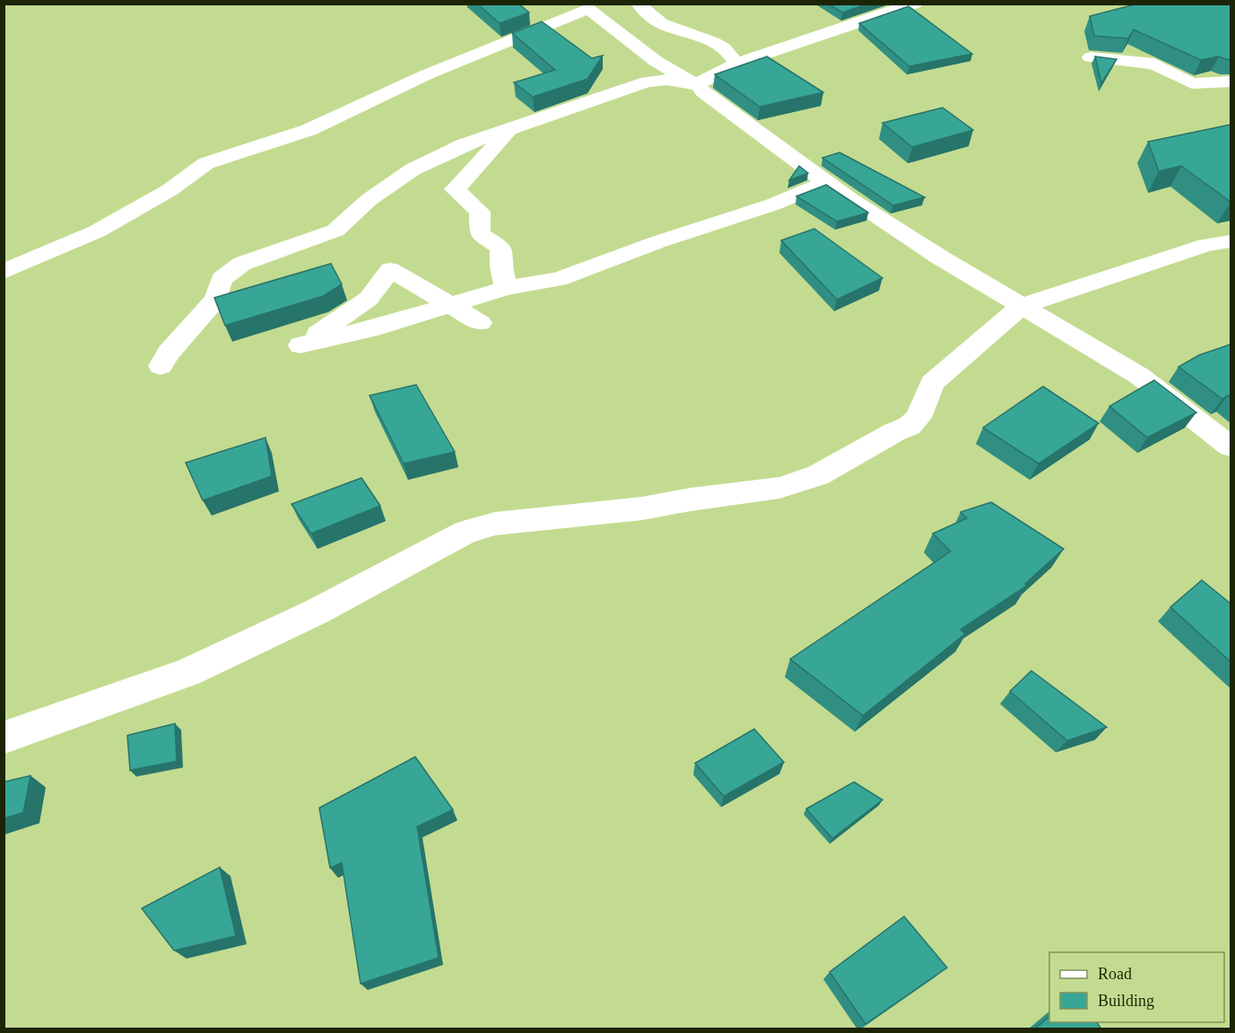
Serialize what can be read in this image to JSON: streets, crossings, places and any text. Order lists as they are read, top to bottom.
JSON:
{
  "legend": ["Road", "Building"]
}
